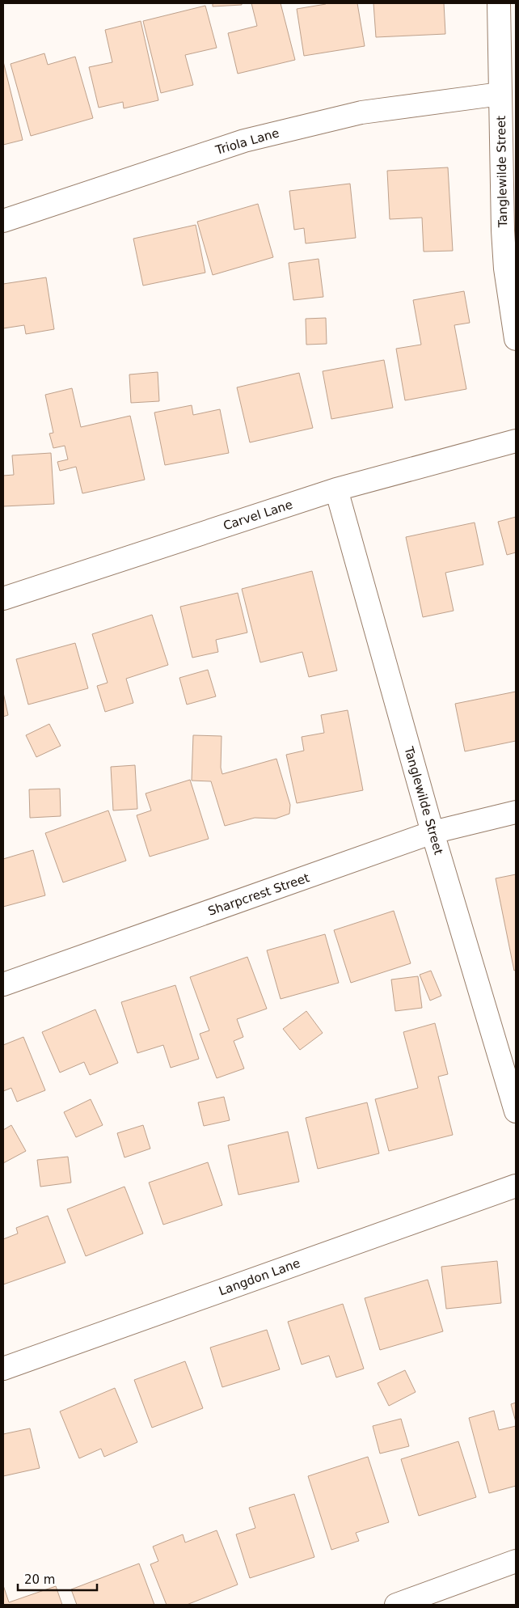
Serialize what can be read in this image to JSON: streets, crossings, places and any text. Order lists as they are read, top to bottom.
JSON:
{
  "streets": {
    "street": [
      "Triola Lane",
      "Tanglewilde Street",
      "Carvel Lane",
      "Sharpcrest Street",
      "Langdon Lane"
    ]
  },
  "crossings": [
    ["Triola Lane", "Tanglewilde Street"],
    ["Tanglewilde Street", "Carvel Lane"],
    ["Tanglewilde Street", "Sharpcrest Street"]
  ],
  "scale_bar": "20 m"
}
